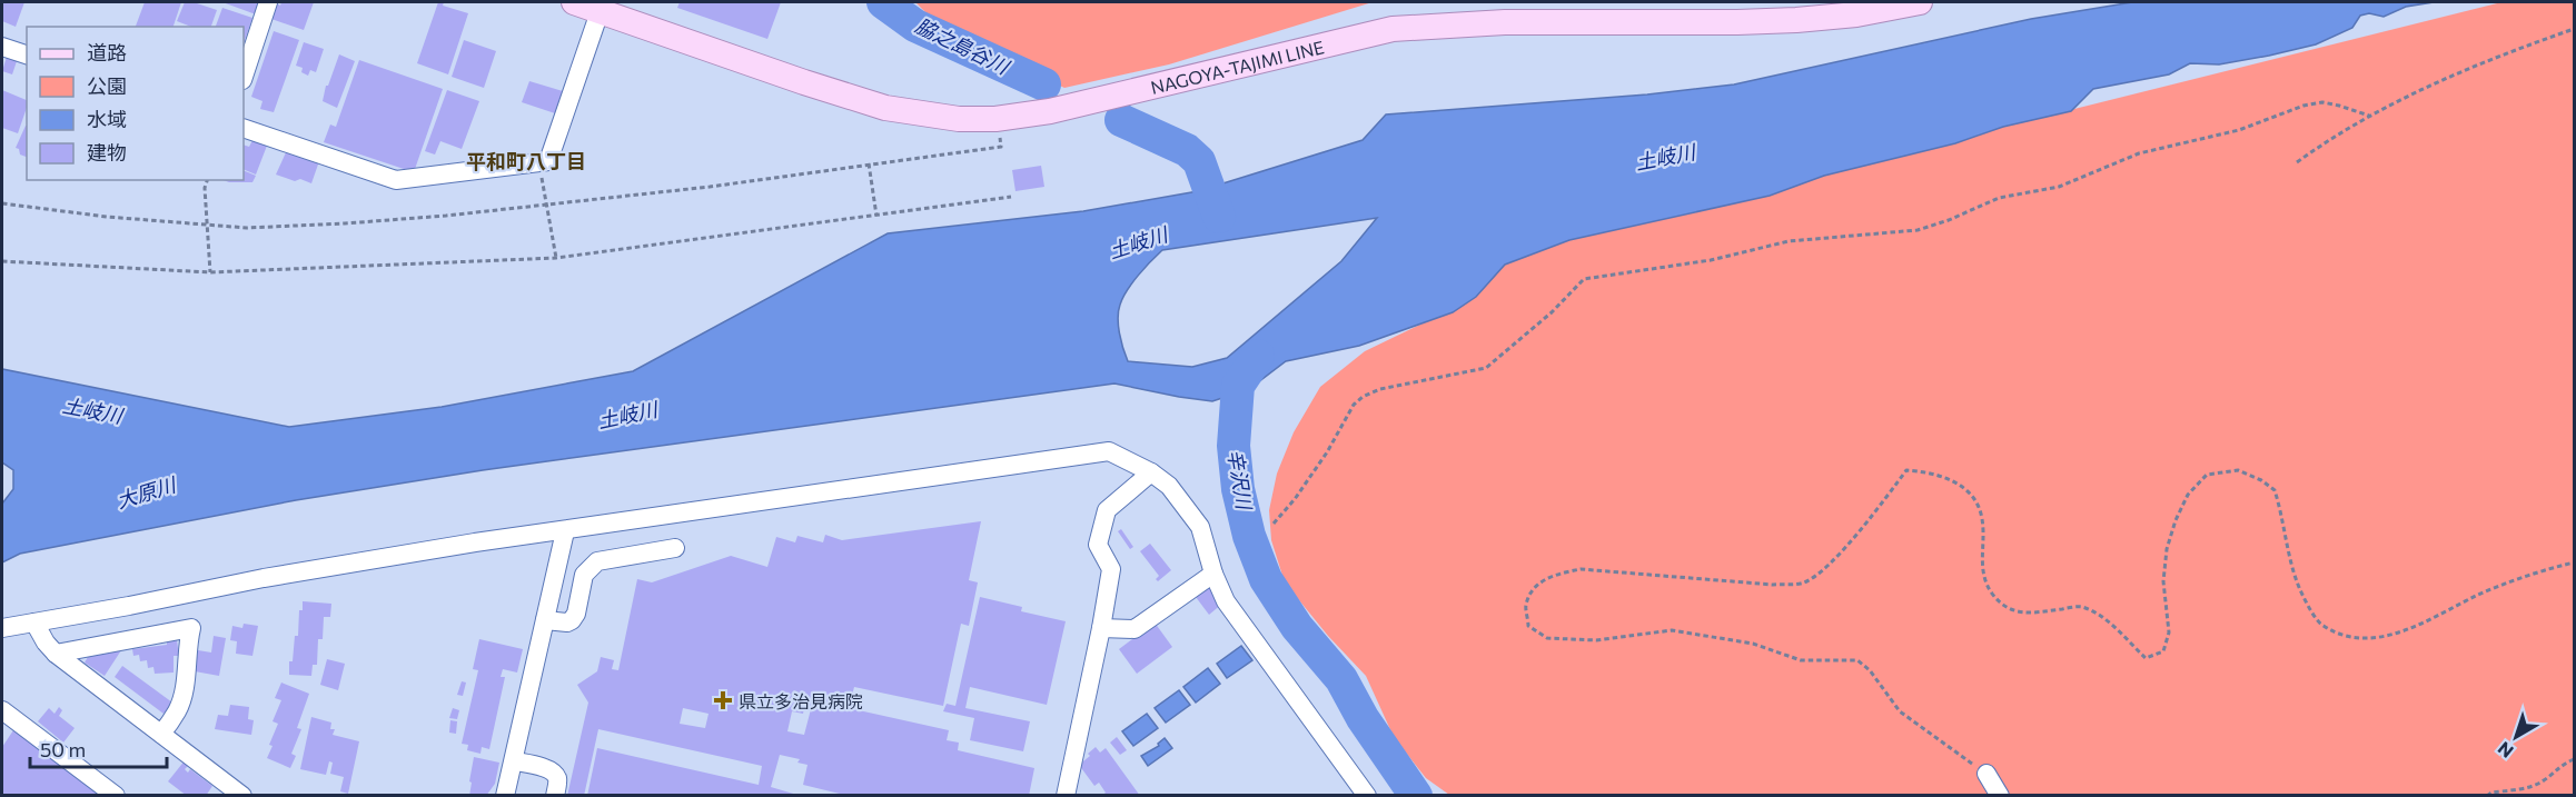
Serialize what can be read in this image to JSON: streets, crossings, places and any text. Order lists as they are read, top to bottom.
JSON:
{
  "streets": {
    "main road": ["NAGOYA-TAJIMI LINE"]
  },
  "districts": ["平和町八丁目"],
  "water": [
    "脇之島谷川",
    "土岐川",
    "辛沢川",
    "大原川"
  ],
  "places": {
    "health": ["県立多治見病院"]
  },
  "legend": [
    "道路",
    "公園",
    "水域",
    "建物"
  ],
  "scale_bar": "50 m",
  "north": "bottom left"
}
